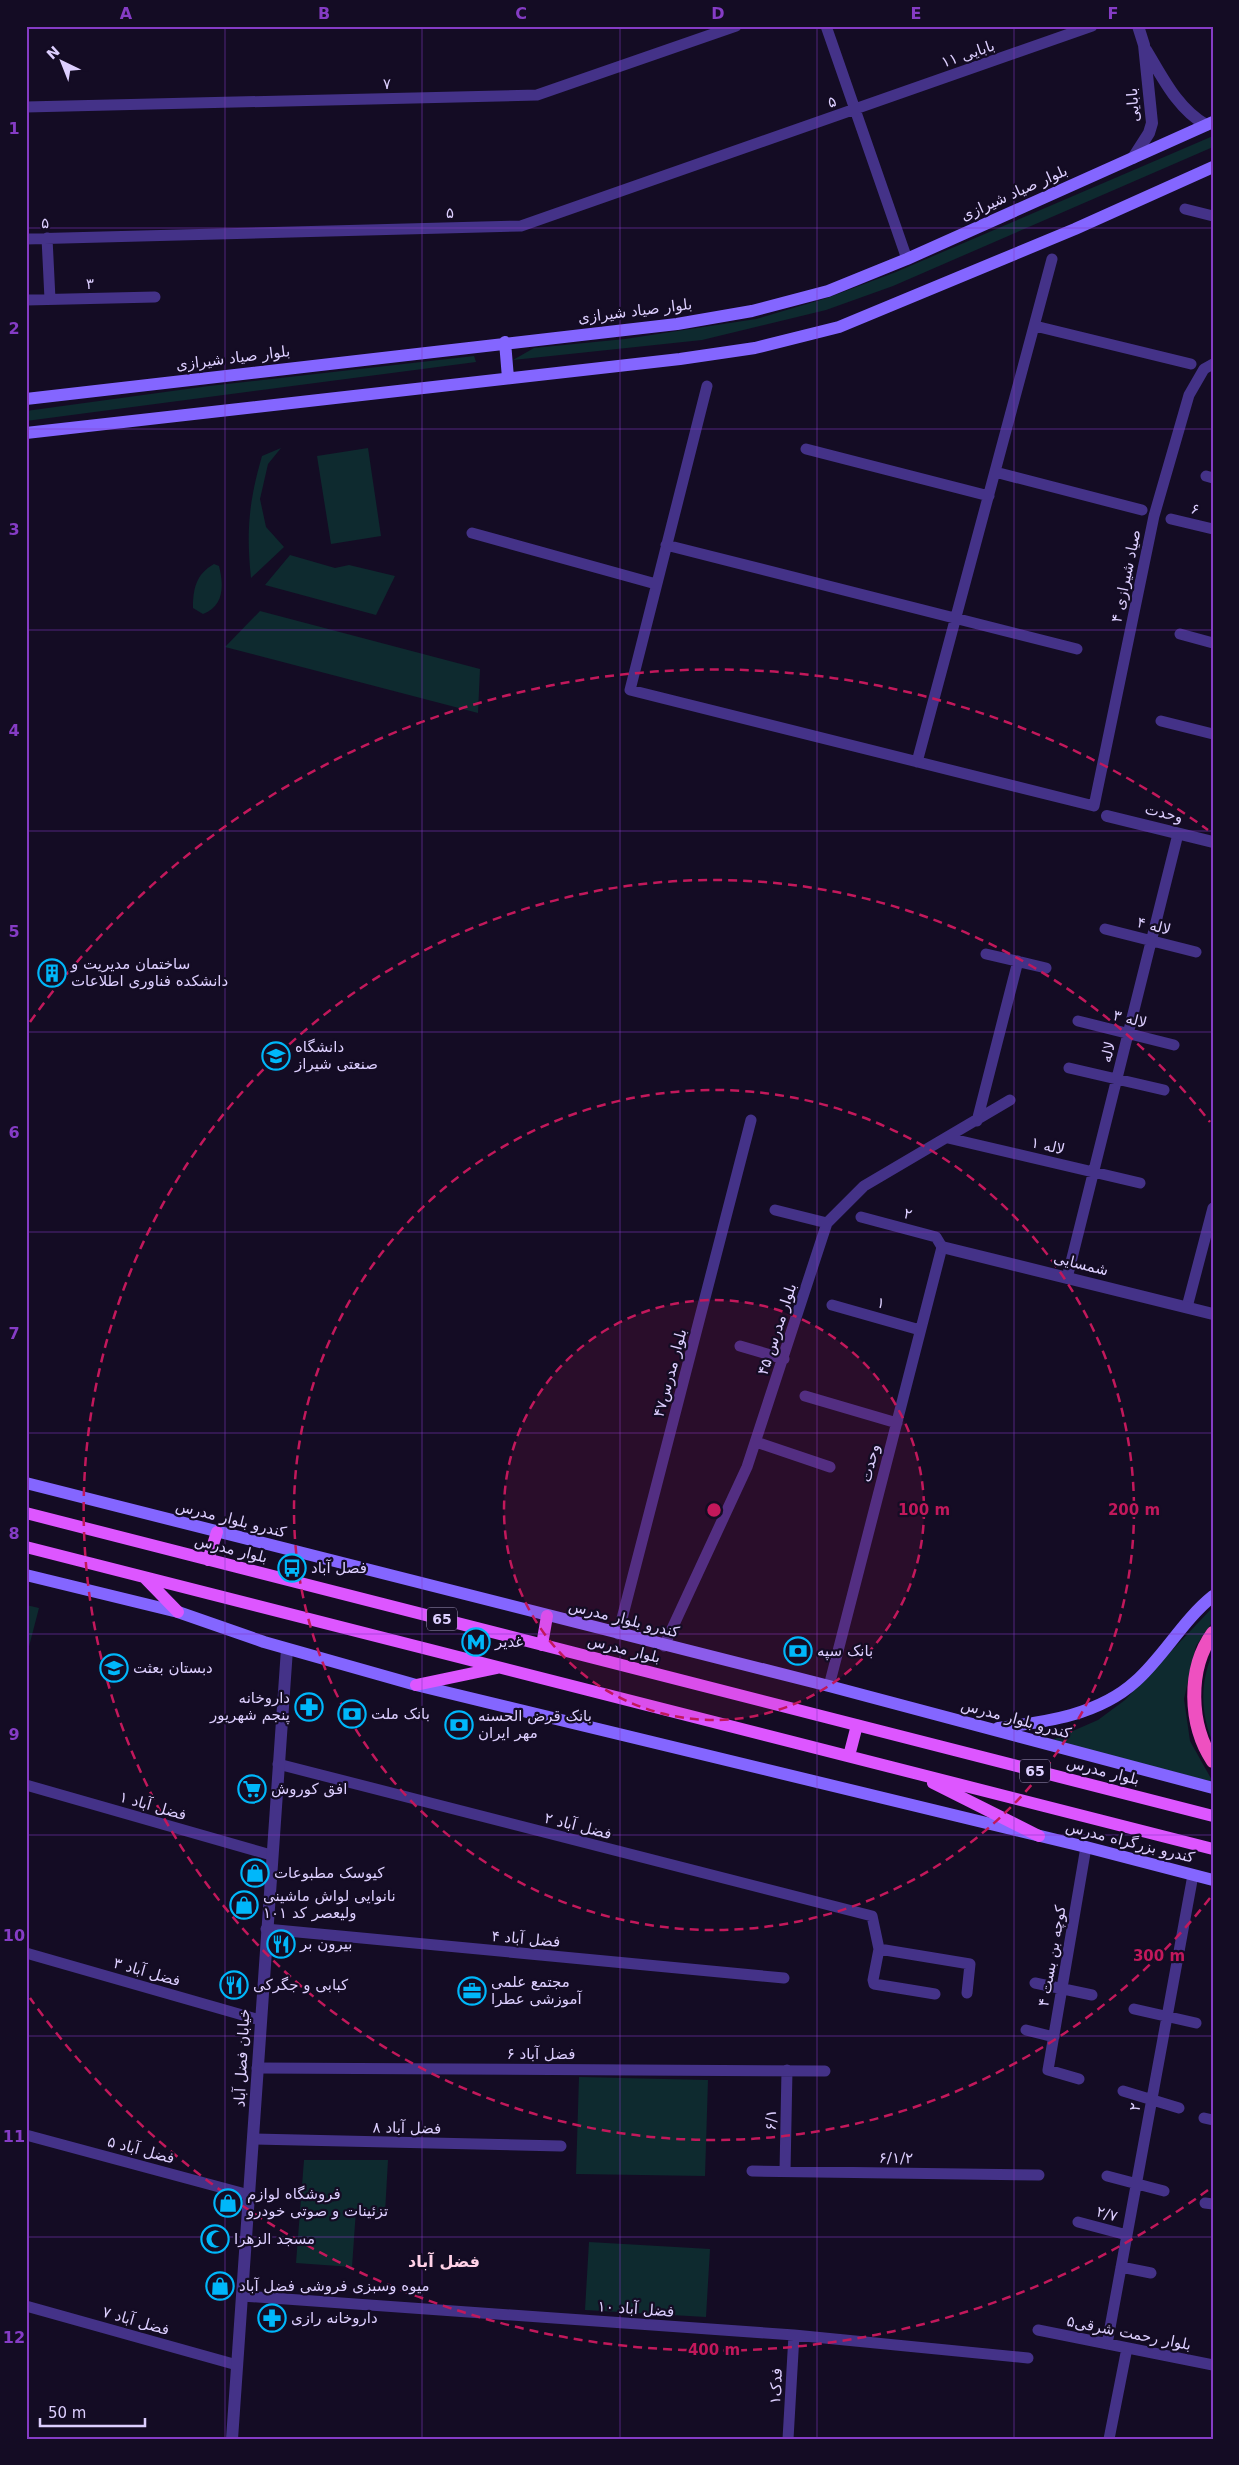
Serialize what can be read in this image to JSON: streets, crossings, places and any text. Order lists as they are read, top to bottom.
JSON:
{
  "streets": {
    "main road": [
      "بلوار صیاد شیرازی",
      "کندرو بلوار مدرس",
      "بلوار مدرس",
      "65",
      "کندرو بزرگراه مدرس"
    ],
    "street": [
      "بابایی ۱۱",
      "۷",
      "۵",
      "بابایی",
      "۳",
      "۶",
      "صیاد شیرازی ۴",
      "وحدت",
      "لاله ۴",
      "لاله ۳",
      "لاله",
      "لاله ۱",
      "۲",
      "شمسایی",
      "۱",
      "۴۵ بلوار مدرس",
      "بلوار مدرس۴۷",
      "فضل آباد ۱",
      "فضل آباد ۲",
      "فضل آباد ۴",
      "کوچه بن بست ۴",
      "فضل آباد ۳",
      "فضل آباد ۶",
      "خیابان فضل آباد",
      "۶/۱",
      "فضل آباد ۸",
      "فضل آباد ۵",
      "۶/۱/۲",
      "۲/۷",
      "فضل آباد ۱۰",
      "فضل آباد ۷",
      "۵بلوار رحمت شرقی",
      "فدک۱"
    ]
  },
  "crossings": [
    ["بابایی ۱۱", "۵"],
    ["بابایی", "بلوار صیاد شیرازی"],
    ["وحدت", "لاله"],
    ["وحدت", "۲"],
    ["وحدت", "شمسایی"],
    ["وحدت", "۱"],
    ["وحدت", "کندرو بلوار مدرس"],
    ["لاله ۴", "لاله"],
    ["لاله ۳", "لاله"],
    ["لاله", "لاله ۱"],
    ["لاله", "شمسایی"],
    ["لاله ۱", "۴۵ بلوار مدرس"],
    ["۲", "شمسایی"],
    ["۲", "کندرو بزرگراه مدرس"],
    ["۲", "۲/۷"],
    ["۲", "۵بلوار رحمت شرقی"],
    ["۴۵ بلوار مدرس", "کندرو بلوار مدرس"],
    ["بلوار مدرس۴۷", "کندرو بلوار مدرس"],
    ["فضل آباد ۱", "خیابان فضل آباد"],
    ["فضل آباد ۲", "خیابان فضل آباد"],
    ["کندرو بزرگراه مدرس", "کوچه بن بست ۴"],
    ["فضل آباد ۴", "خیابان فضل آباد"],
    ["فضل آباد ۳", "خیابان فضل آباد"],
    ["فضل آباد ۶", "خیابان فضل آباد"],
    ["فضل آباد ۶", "۶/۱"],
    ["خیابان فضل آباد", "فضل آباد ۸"],
    ["خیابان فضل آباد", "فضل آباد ۵"],
    ["خیابان فضل آباد", "فضل آباد ۱۰"],
    ["خیابان فضل آباد", "فضل آباد ۷"],
    ["۶/۱", "۶/۱/۲"],
    ["فضل آباد ۱۰", "فدک۱"]
  ],
  "districts": ["فضل آباد"],
  "places": {
    "building": ["ساختمان مدیریت و دانشکده فناوری اطلاعات"],
    "school or university": ["دانشگاه صنعتی شیراز", "دبستان بعثت"],
    "bus stop": ["فصل آباد"],
    "metro station": ["غدیر"],
    "bank": ["بانک سپه", "بانک ملت", "بانک قرض الحسنه مهر ایران"],
    "pharmacy": ["داروخانه پنجم شهریور", "داروخانه رازی"],
    "supermarket": ["افق کوروش"],
    "shop": [
      "کیوسک مطبوعات",
      "نانوایی لواش ماشینی ولیعصر کد ۱۰۱",
      "فروشگاه لوازم تزئینات و صوتی خودرو",
      "میوه وسبزی فروشی فضل آباد"
    ],
    "restaurant": ["بیرون بر", "کبابی و جگرکی"],
    "office": ["مجتمع علمی آموزشی عطرا"],
    "mosque": ["مسجد الزهرا"]
  },
  "scale_bar": "50 m",
  "north": "top left",
  "grid": {
    "columns": [
      "A",
      "B",
      "C",
      "D",
      "E",
      "F"
    ],
    "rows": [
      "1",
      "2",
      "3",
      "4",
      "5",
      "6",
      "7",
      "8",
      "9",
      "10",
      "11",
      "12"
    ]
  },
  "rings": [
    "100 m",
    "200 m",
    "300 m",
    "400 m"
  ]
}
